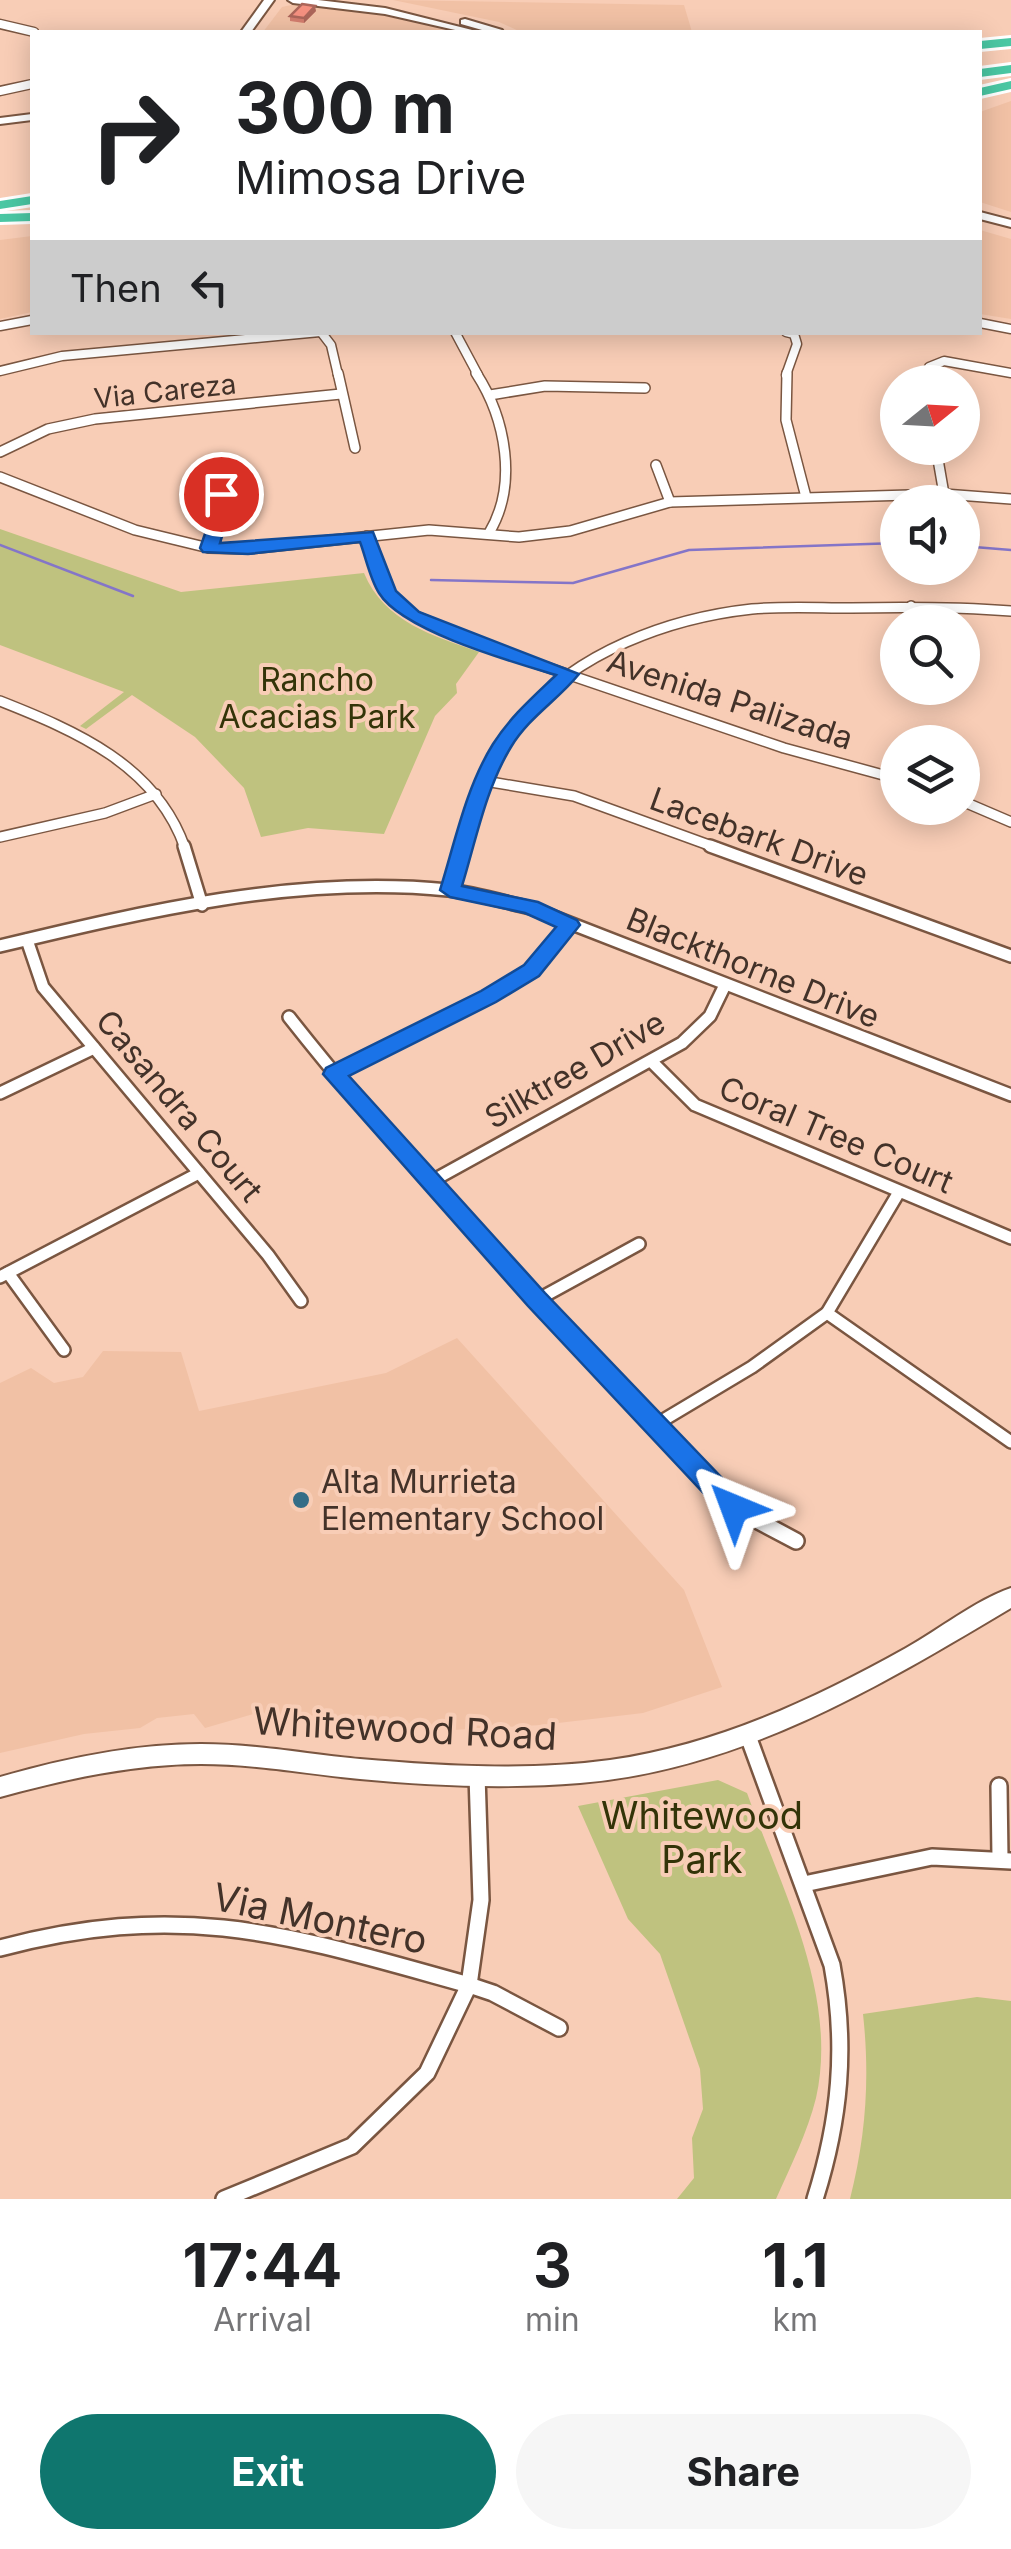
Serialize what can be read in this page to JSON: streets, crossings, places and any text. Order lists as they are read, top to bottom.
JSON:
{
  "streets": {
    "main road": ["Whitewood Road"],
    "street": [
      "Via Careza",
      "Avenida Palizada",
      "Lacebark Drive",
      "Blackthorne Drive",
      "Silktree Drive",
      "Casandra Court",
      "Coral Tree Court",
      "Via Montero"
    ]
  },
  "crossings": [
    ["Blackthorne Drive", "Silktree Drive"],
    ["Blackthorne Drive", "Casandra Court"],
    ["Silktree Drive", "Coral Tree Court"]
  ],
  "parks": ["Rancho Acacias Park", "Whitewood Park"],
  "places": ["Alta Murrieta Elementary School"],
  "north": "right",
  "page": {
    "turn": ["300 m", "Mimosa Drive"],
    "then": "Then",
    "eta": [
      "17:44",
      "Arrival",
      "3",
      "min",
      "1.1",
      "km"
    ],
    "buttons": ["Exit", "Share"]
  }
}
